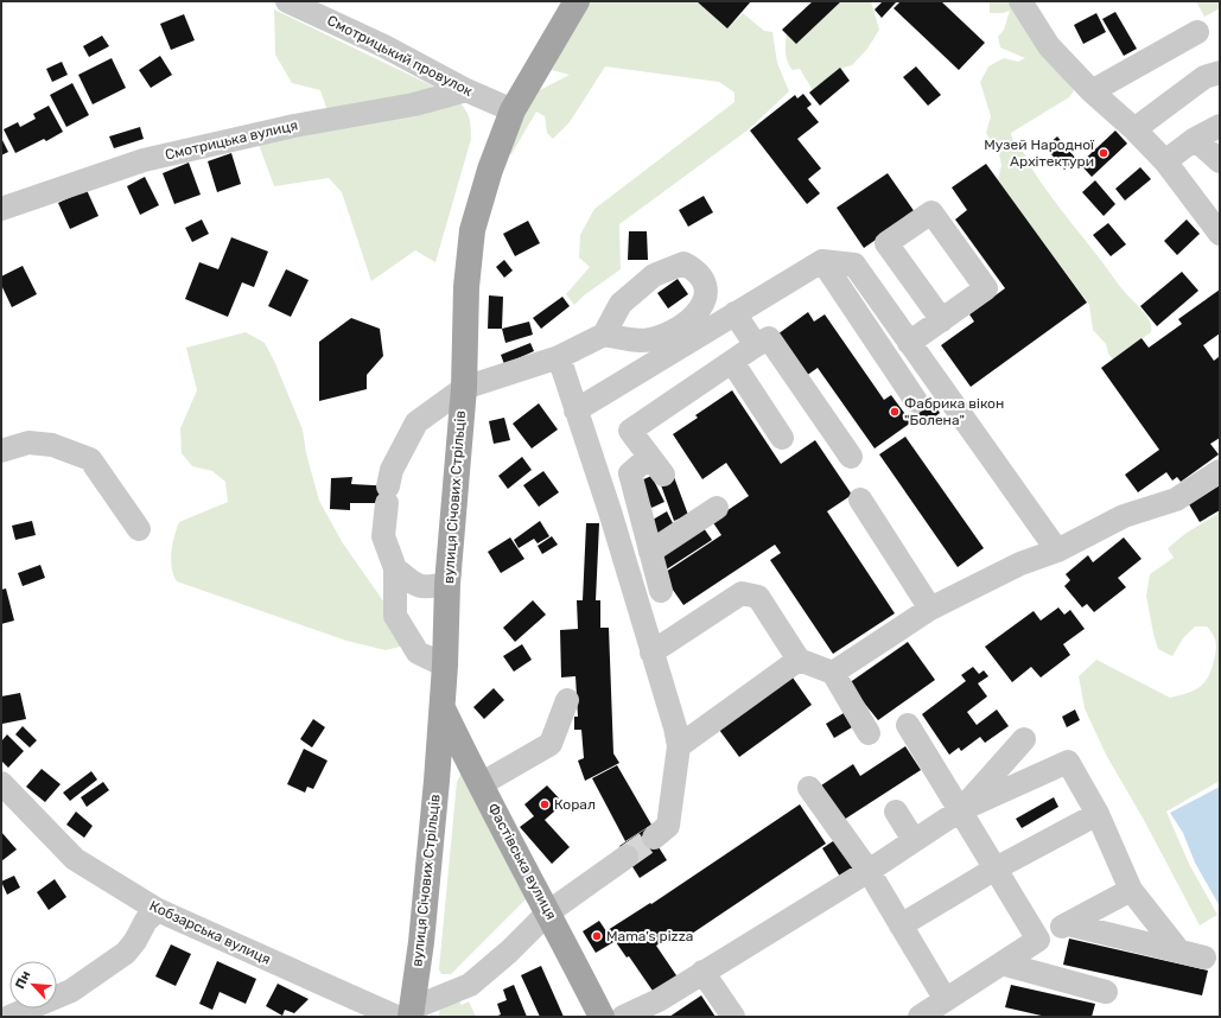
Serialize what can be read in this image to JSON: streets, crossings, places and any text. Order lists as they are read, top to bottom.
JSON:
{
  "streets": {
    "main road": ["вулиця Січових Стрільців", "Фастівська вулиця"],
    "street": ["Смотрицький провулок", "Смотрицька вулиця", "Кобзарська вулиця"]
  },
  "crossings": [
    ["Смотрицький провулок", "Смотрицька вулиця"],
    ["Смотрицький провулок", "вулиця Січових Стрільців"],
    ["вулиця Січових Стрільців", "Фастівська вулиця"],
    ["вулиця Січових Стрільців", "Кобзарська вулиця"]
  ],
  "places": [
    "Музей Народної Архітектури",
    "Фабрика вікон \"Болена\"",
    "Корал",
    "Mama's pizza"
  ],
  "north": "top left"
}
